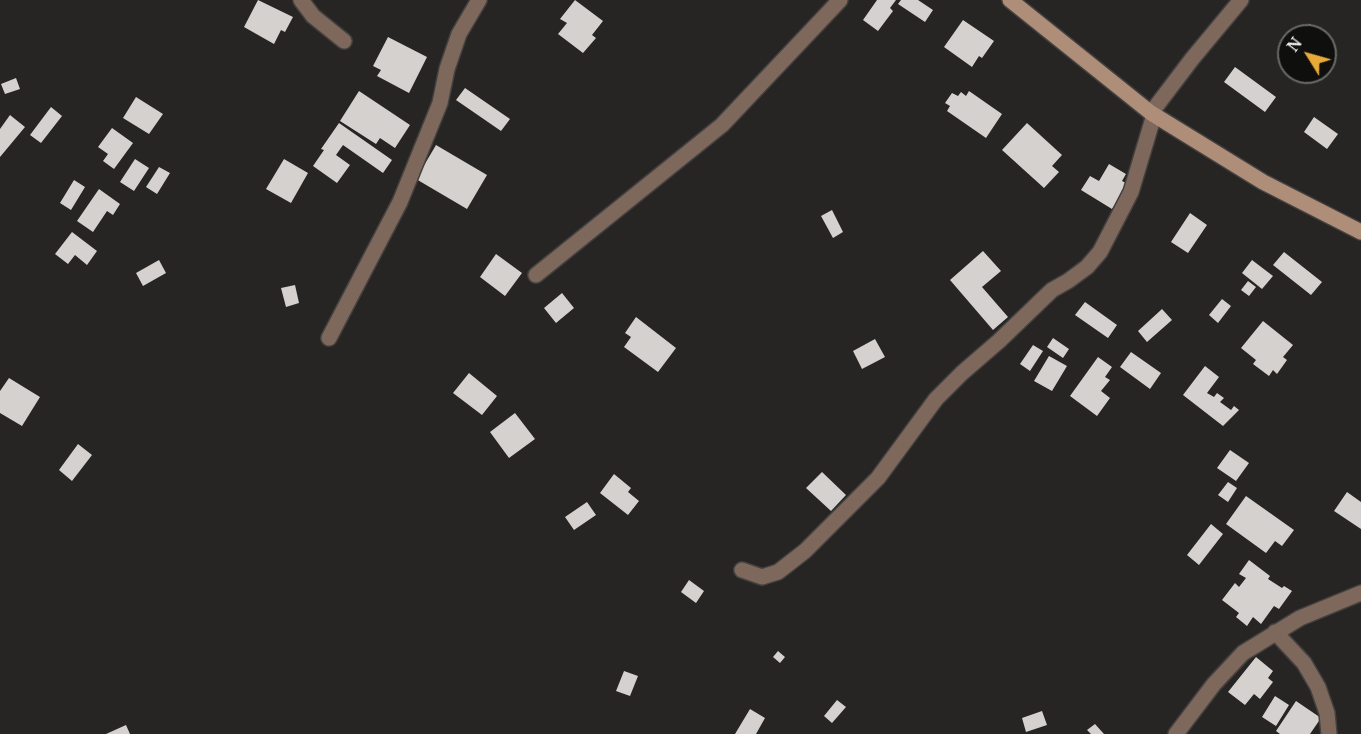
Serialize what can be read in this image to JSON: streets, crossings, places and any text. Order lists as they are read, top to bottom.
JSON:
{
  "north": "top left"
}
